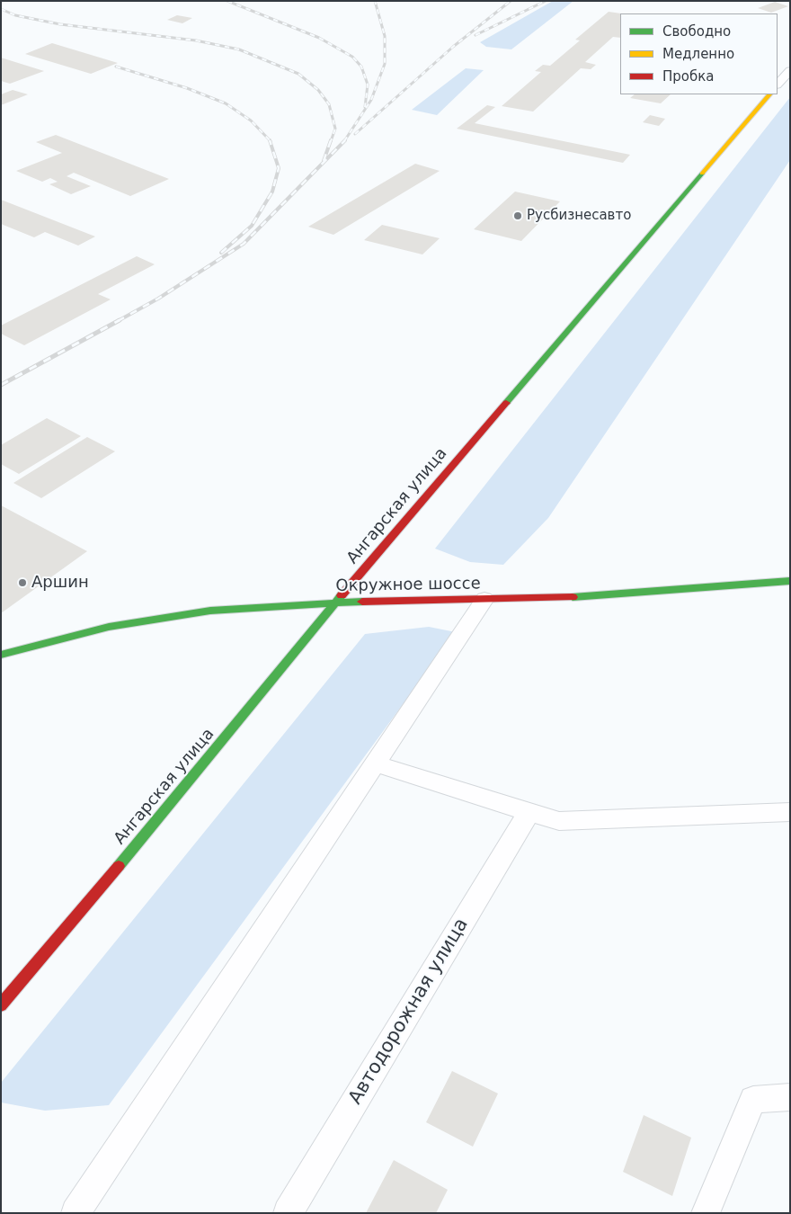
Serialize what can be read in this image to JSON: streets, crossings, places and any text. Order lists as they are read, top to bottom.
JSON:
{
  "streets": {
    "street": ["Ангарская улица", "Окружное шоссе", "Автодорожная улица"]
  },
  "crossings": [
    ["Ангарская улица", "Окружное шоссе"]
  ],
  "places": ["Русбизнесавто", "Аршин"],
  "legend": ["Свободно", "Медленно", "Пробка"]
}
